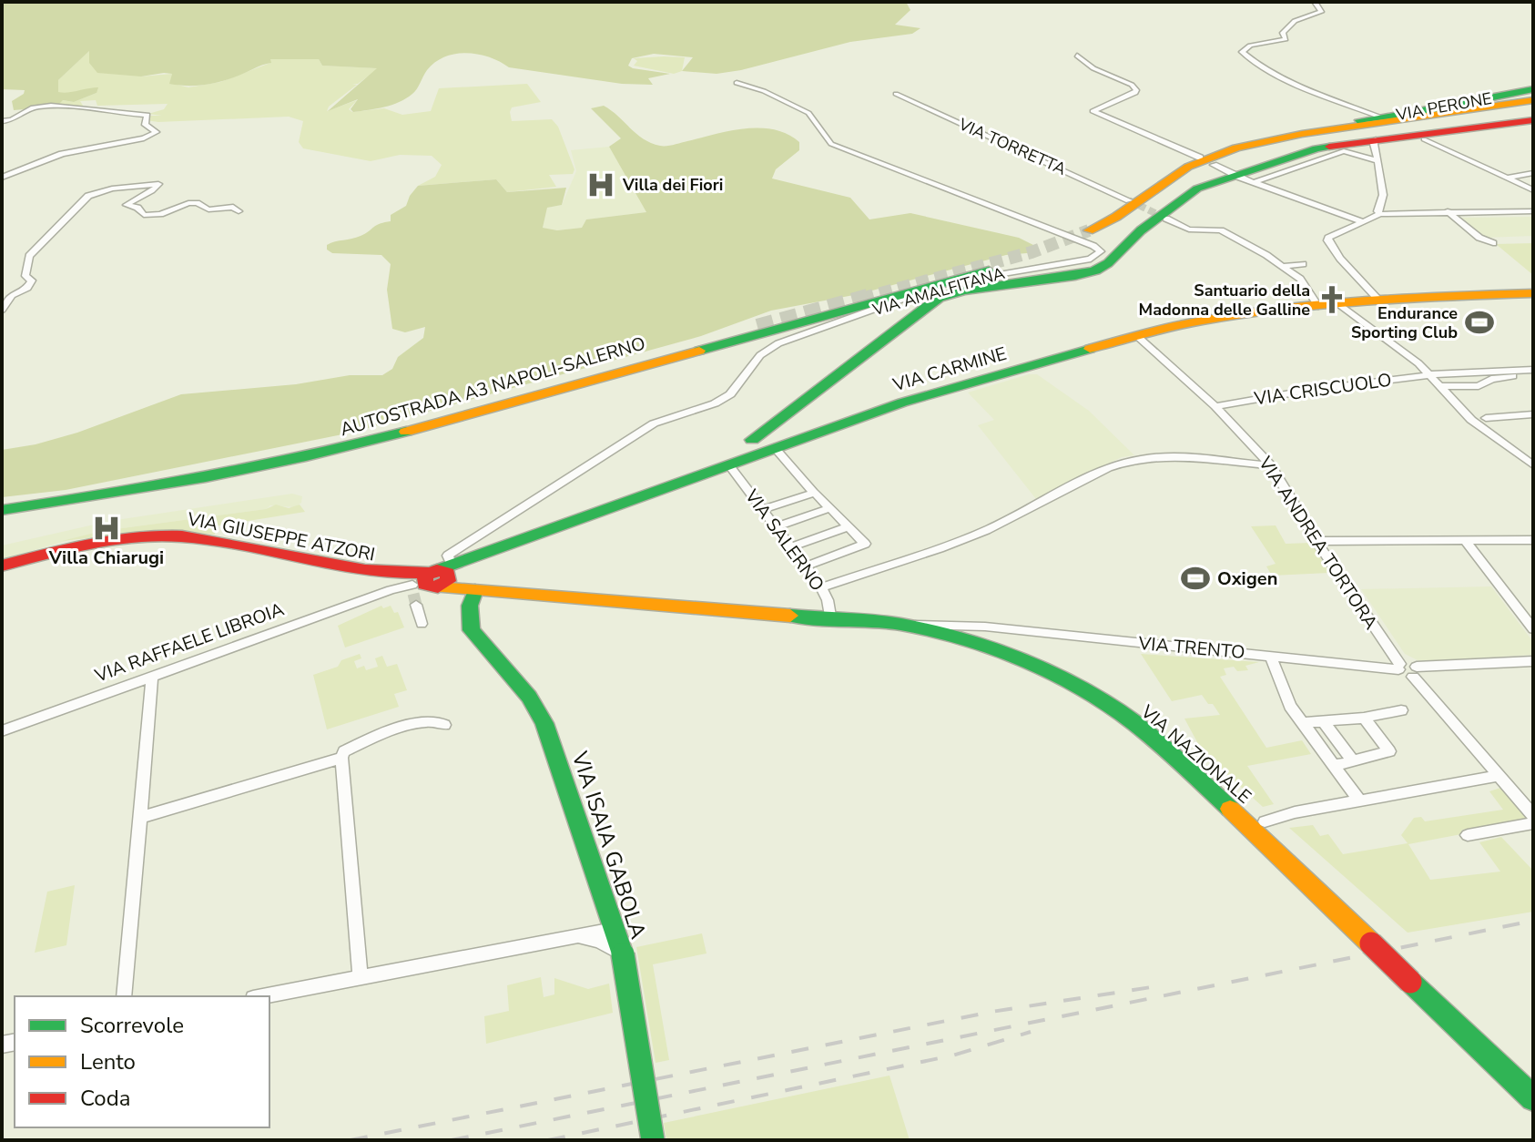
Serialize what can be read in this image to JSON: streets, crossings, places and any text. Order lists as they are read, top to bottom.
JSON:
{
  "streets": {
    "main road": [
      "VIA PERONE",
      "VIA CARMINE",
      "AUTOSTRADA A3 NAPOLI-SALERNO",
      "VIA GIUSEPPE ATZORI",
      "VIA RAFFAELE LIBROIA",
      "VIA NAZIONALE",
      "VIA ISAIA GABOLA"
    ],
    "street": [
      "VIA TORRETTA",
      "VIA AMALFITANA",
      "VIA CRISCUOLO",
      "VIA SALERNO",
      "VIA ANDREA TORTORA",
      "VIA TRENTO"
    ]
  },
  "crossings": [
    ["VIA AMALFITANA", "VIA GIUSEPPE ATZORI"],
    ["VIA AMALFITANA", "VIA RAFFAELE LIBROIA"],
    ["VIA AMALFITANA", "VIA ISAIA GABOLA"],
    ["VIA CARMINE", "VIA SALERNO"],
    ["VIA CARMINE", "VIA ANDREA TORTORA"],
    ["VIA CARMINE", "VIA RAFFAELE LIBROIA"],
    ["VIA CRISCUOLO", "VIA ANDREA TORTORA"],
    ["VIA GIUSEPPE ATZORI", "VIA RAFFAELE LIBROIA"],
    ["VIA GIUSEPPE ATZORI", "VIA NAZIONALE"],
    ["VIA GIUSEPPE ATZORI", "VIA ISAIA GABOLA"],
    ["VIA SALERNO", "VIA NAZIONALE"],
    ["VIA ANDREA TORTORA", "VIA TRENTO"],
    ["VIA RAFFAELE LIBROIA", "VIA ISAIA GABOLA"],
    ["VIA TRENTO", "VIA NAZIONALE"]
  ],
  "places": {
    "hospital": ["Villa dei Fiori", "Villa Chiarugi"],
    "church": ["Santuario della Madonna delle Galline"],
    "sports": ["Endurance Sporting Club", "Oxigen"]
  },
  "legend": ["Scorrevole", "Lento", "Coda"]
}
